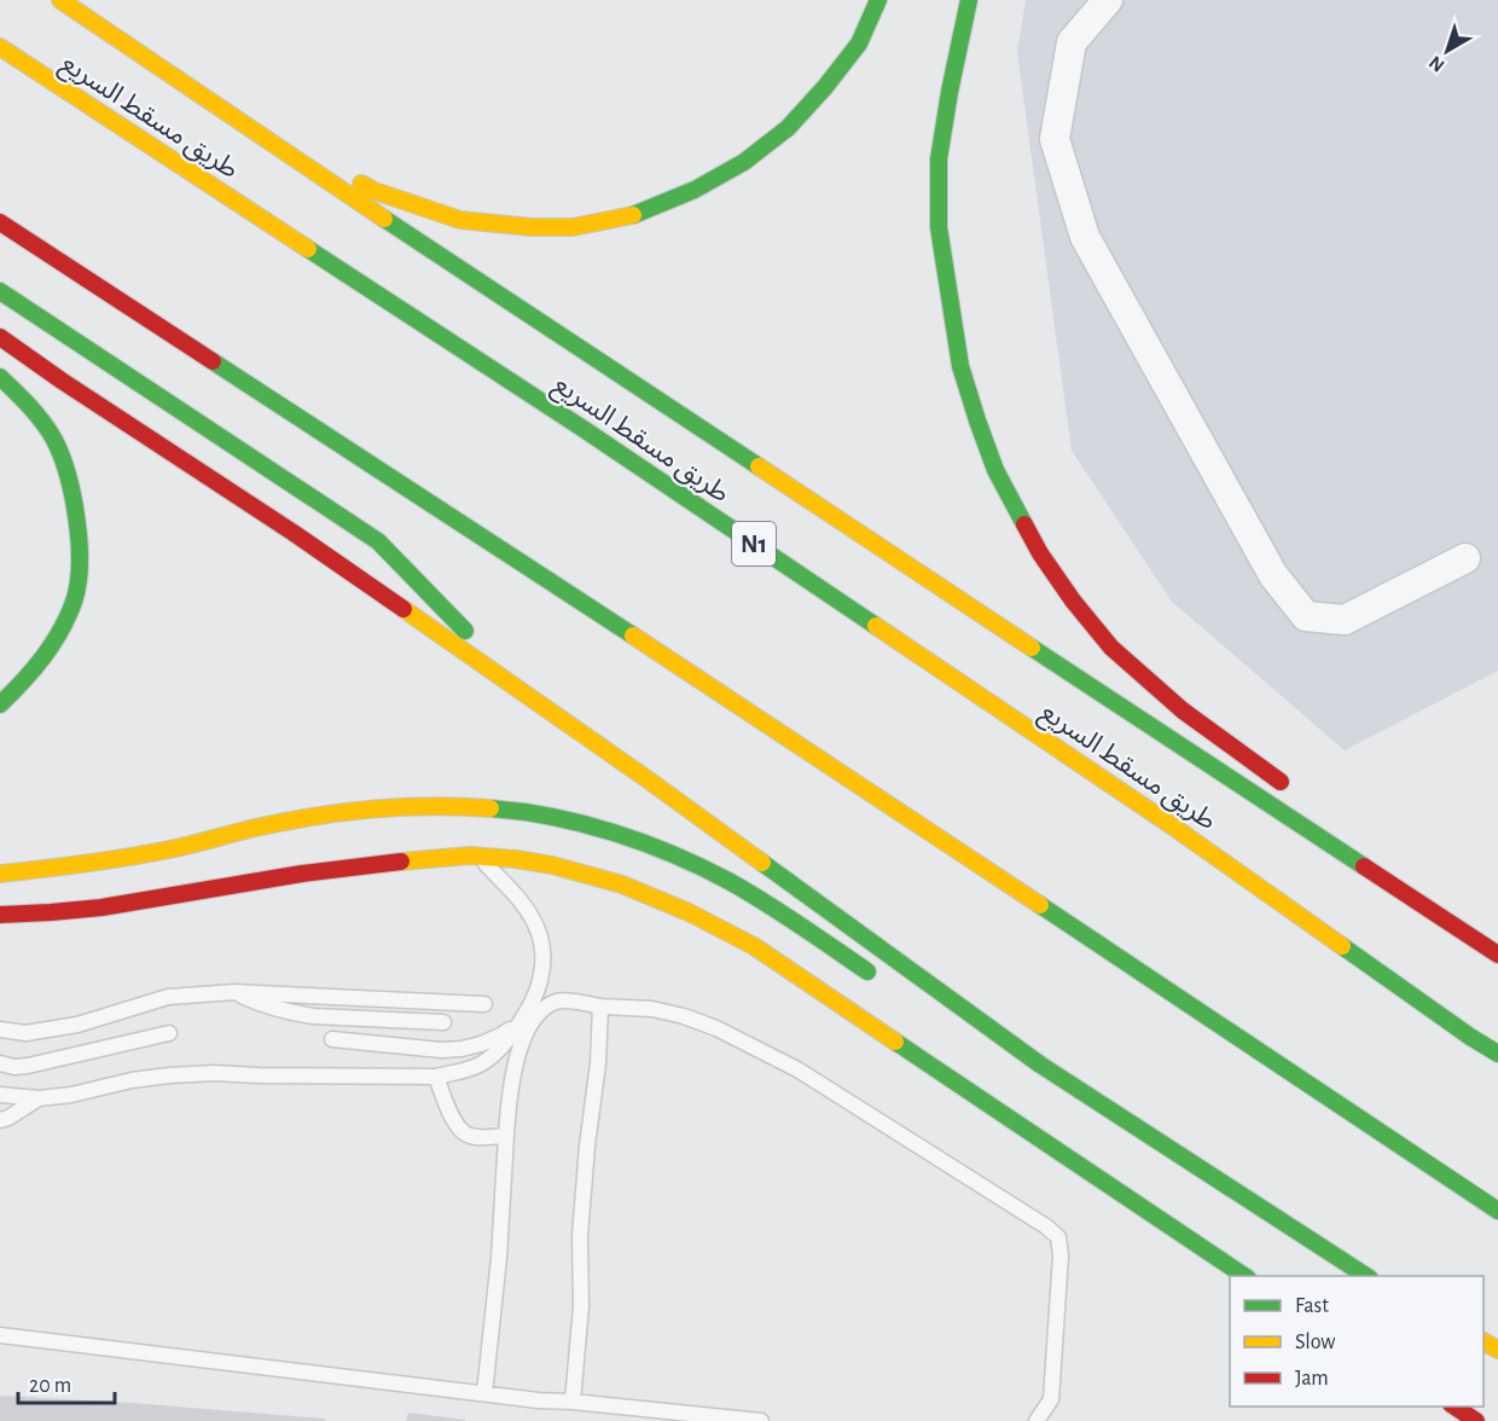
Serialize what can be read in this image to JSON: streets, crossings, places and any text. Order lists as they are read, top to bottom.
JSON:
{
  "streets": {
    "main road": ["طريق مسقط السريع", "N1"]
  },
  "legend": ["Fast", "Slow", "Jam"],
  "scale_bar": "20 m",
  "north": "bottom left"
}
